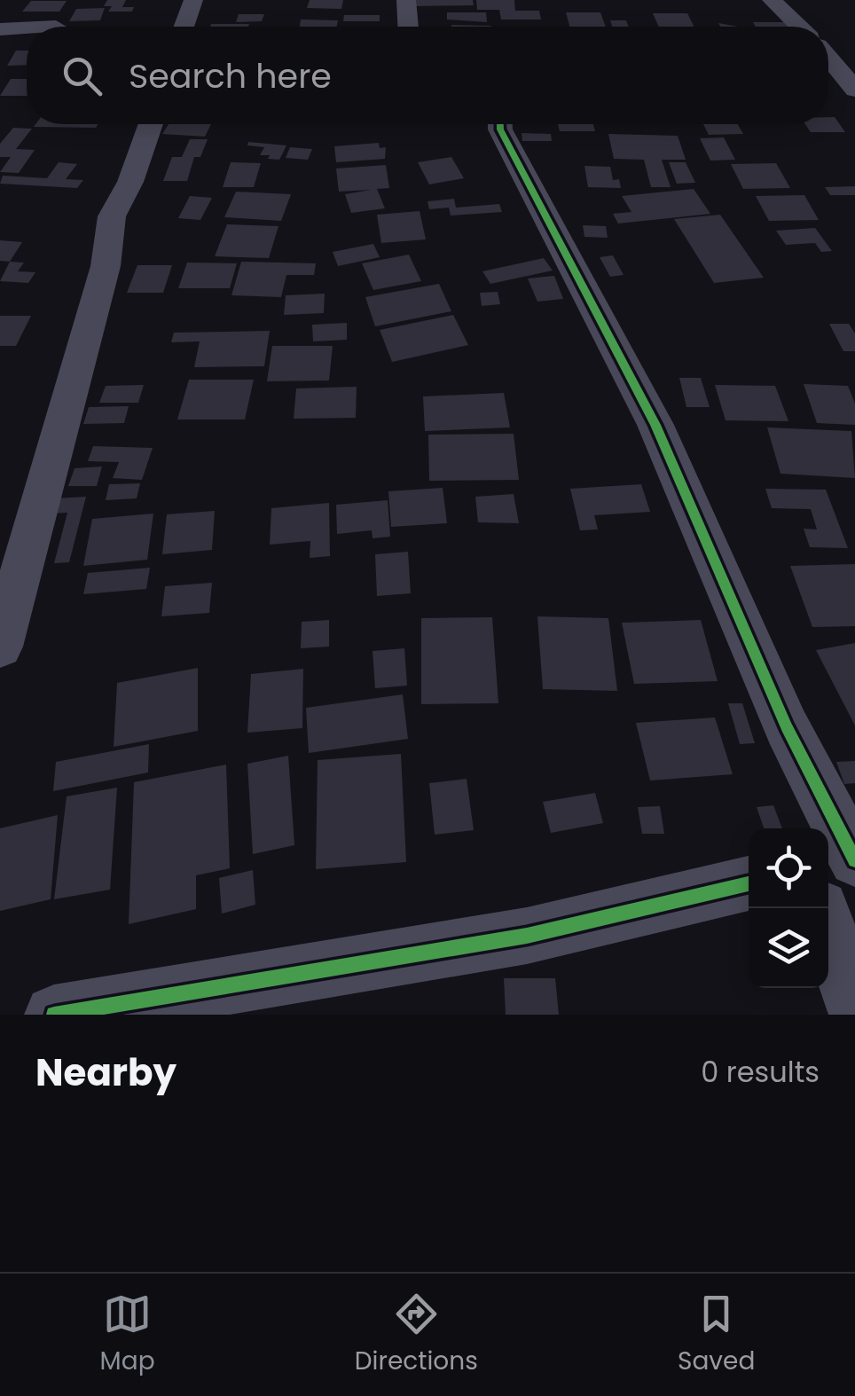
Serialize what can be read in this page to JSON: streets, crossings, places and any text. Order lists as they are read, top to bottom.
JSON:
{
  "page": {
    "search": "Search here",
    "heading": ["Nearby", "0 results"],
    "nav": ["Map", "Directions", "Saved"]
  }
}
